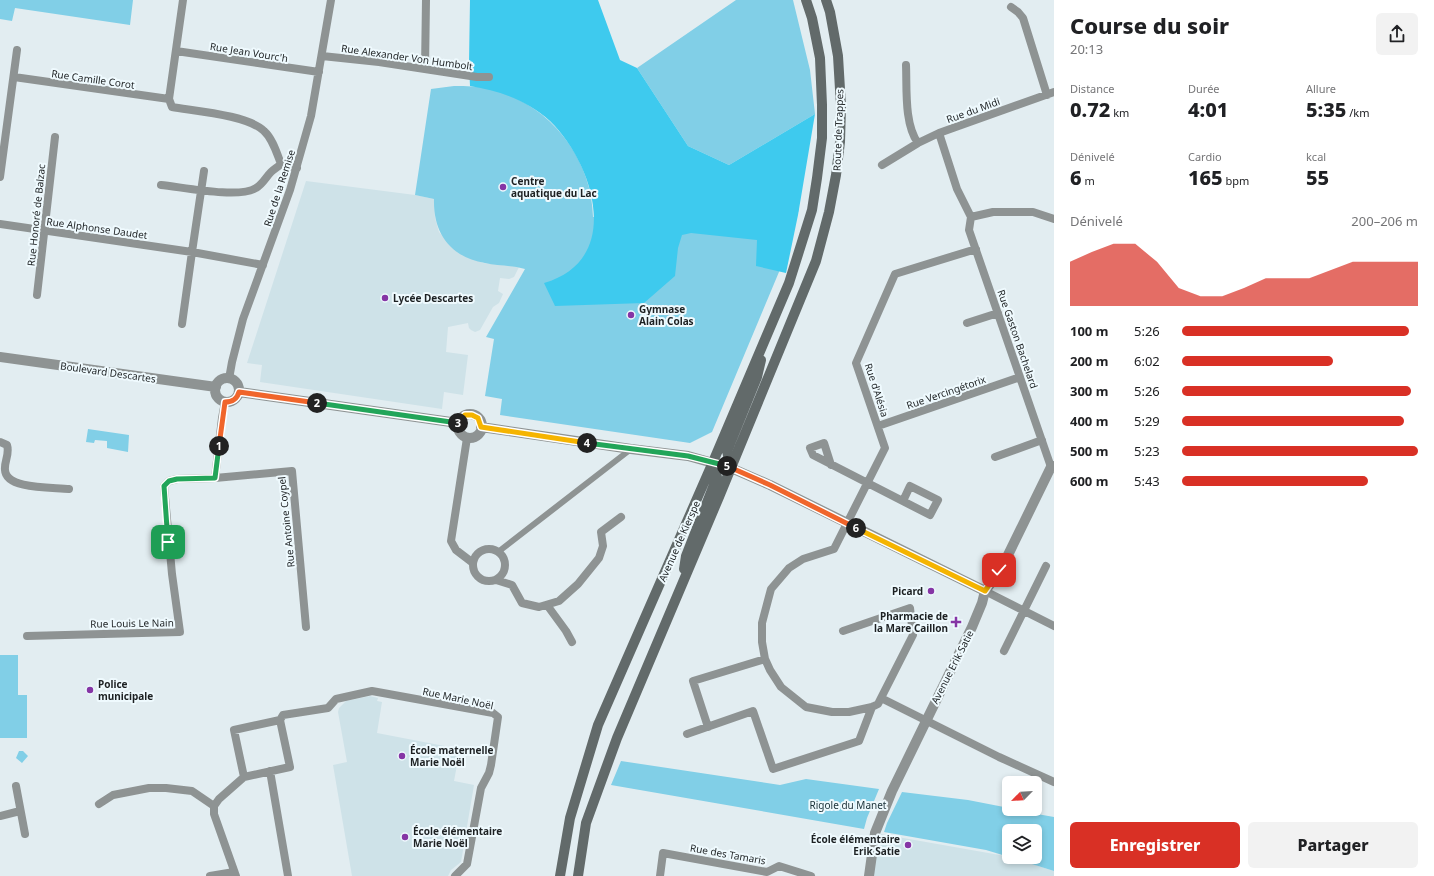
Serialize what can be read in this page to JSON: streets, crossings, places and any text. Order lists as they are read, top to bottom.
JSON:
{
  "streets": {
    "main road": ["Route de Trappes", "Avenue de Kierspe"],
    "street": [
      "Rue Jean Vourc'h",
      "Rue Alexander Von Humbolt",
      "Rue Camille Corot",
      "Rue du Midi",
      "Rue de la Remise",
      "Rue Honoré de Balzac",
      "Rue Alphonse Daudet",
      "Rue Gaston Bachelard",
      "Boulevard Descartes",
      "Rue d'Alésia",
      "Rue Vercingétorix",
      "Rue Antoine Coypel",
      "Rue Louis Le Nain",
      "Avenue Erik Satie",
      "Rue Marie Noël",
      "Rue des Tamaris"
    ]
  },
  "crossings": [
    ["Rue Jean Vourc'h", "Rue de la Remise"],
    ["Rue Alexander Von Humbolt", "Rue de la Remise"],
    ["Rue du Midi", "Rue Gaston Bachelard"],
    ["Route de Trappes", "Avenue de Kierspe"],
    ["Rue de la Remise", "Rue Alphonse Daudet"],
    ["Rue de la Remise", "Boulevard Descartes"],
    ["Rue Honoré de Balzac", "Rue Alphonse Daudet"],
    ["Rue Gaston Bachelard", "Rue d'Alésia"],
    ["Rue Gaston Bachelard", "Rue Vercingétorix"],
    ["Rue Gaston Bachelard", "Avenue Erik Satie"],
    ["Rue d'Alésia", "Rue Vercingétorix"],
    ["Rue Antoine Coypel", "Rue Louis Le Nain"]
  ],
  "parks": ["Rigole du Manet"],
  "places": {
    "other": [
      "Centre aquatique du Lac",
      "Lycée Descartes",
      "Gymnase Alain Colas",
      "Picard",
      "Police municipale",
      "École maternelle Marie Noël",
      "École élémentaire Marie Noël",
      "École élémentaire Erik Satie"
    ],
    "health": ["Pharmacie de la Mare Caillon"]
  },
  "north": "bottom left",
  "page": {
    "heading": ["Course du soir", "20:13"],
    "stats": [
      ["Distance", "0.72 km"],
      ["Durée", "4:01"],
      ["Allure", "5:35 /km"],
      ["Dénivelé", "6 m"],
      ["Cardio", "165 bpm"],
      ["kcal", "55"]
    ],
    "chart": ["Dénivelé", "200–206 m"],
    "list": [
      {
        "name": "100 m",
        "note": "5:26"
      },
      {
        "name": "200 m",
        "note": "6:02"
      },
      {
        "name": "300 m",
        "note": "5:26"
      },
      {
        "name": "400 m",
        "note": "5:29"
      },
      {
        "name": "500 m",
        "note": "5:23"
      },
      {
        "name": "600 m",
        "note": "5:43"
      }
    ],
    "pins": [
      "2",
      "3",
      "4",
      "1",
      "5",
      "6"
    ],
    "buttons": ["Enregistrer", "Partager"]
  }
}
